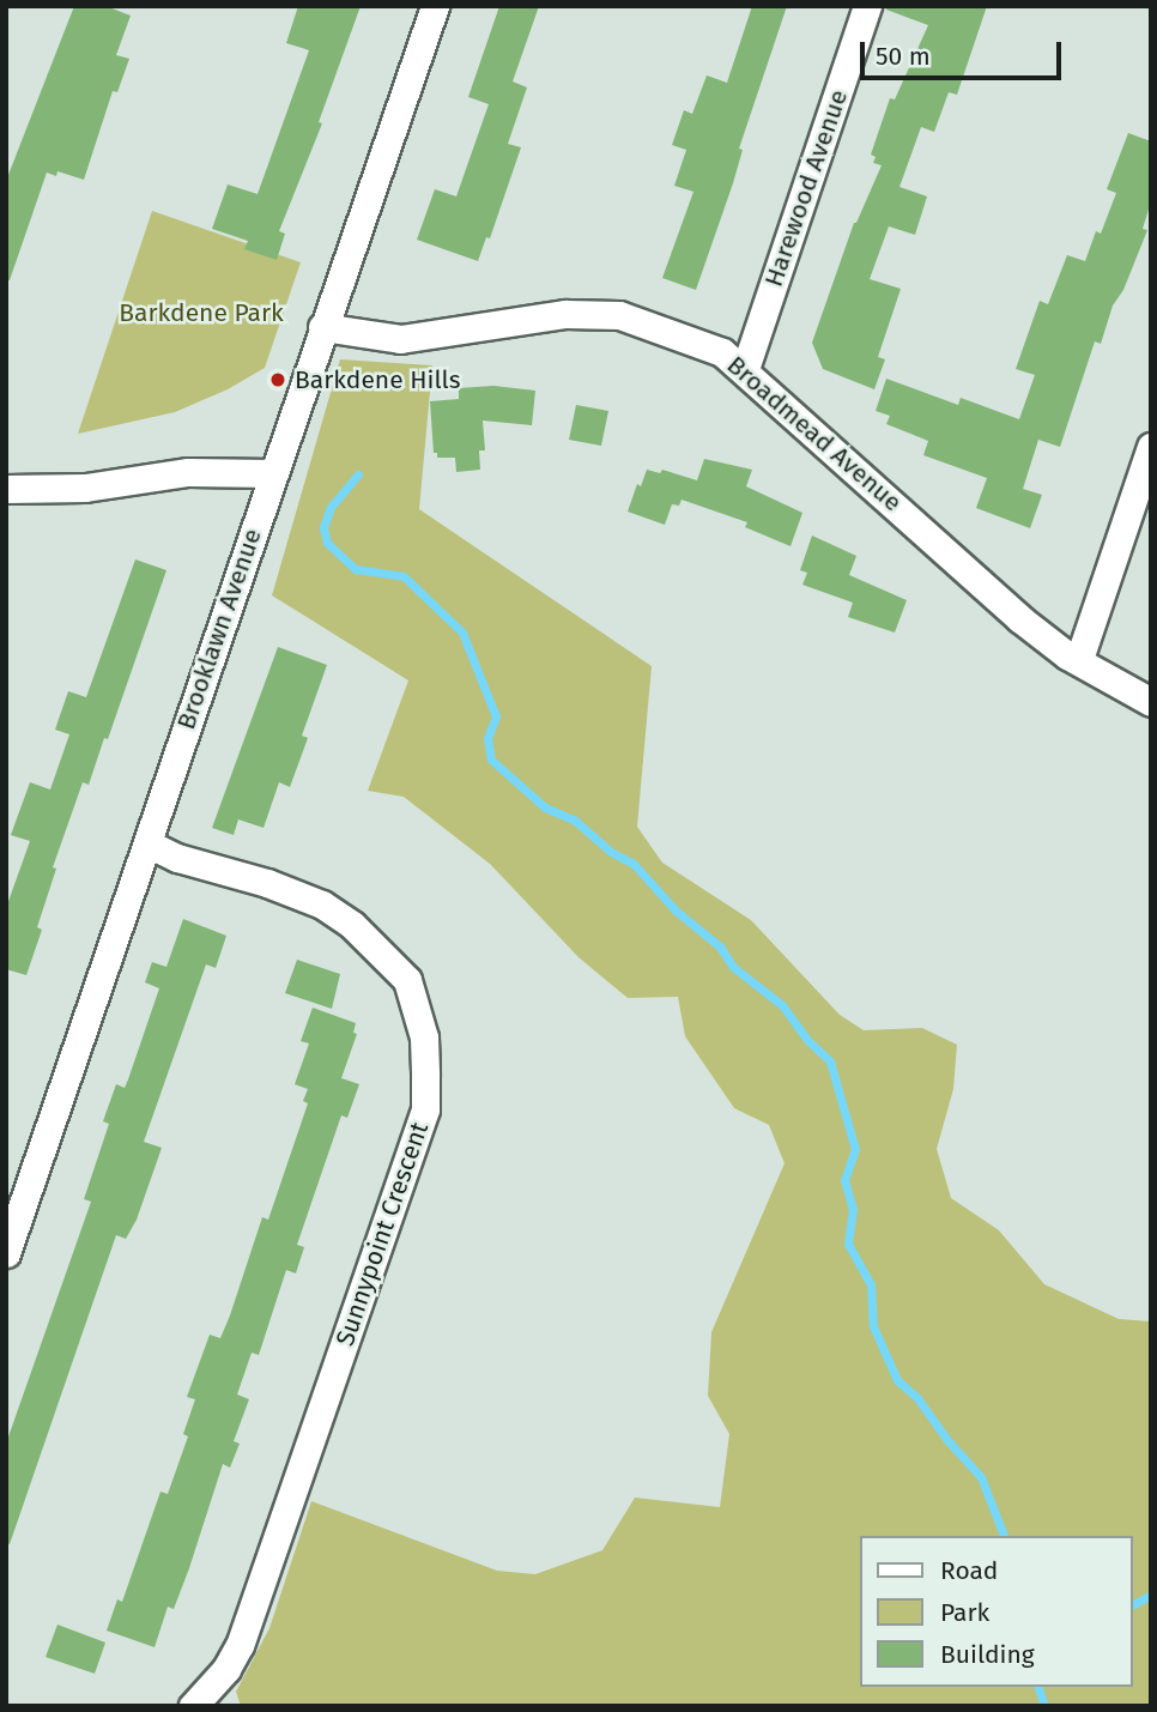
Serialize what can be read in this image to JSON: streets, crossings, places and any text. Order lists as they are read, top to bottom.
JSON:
{
  "streets": {
    "street": [
      "Harewood Avenue",
      "Broadmead Avenue",
      "Brooklawn Avenue",
      "Sunnypoint Crescent"
    ]
  },
  "crossings": [
    ["Harewood Avenue", "Broadmead Avenue"],
    ["Broadmead Avenue", "Brooklawn Avenue"],
    ["Brooklawn Avenue", "Sunnypoint Crescent"]
  ],
  "parks": ["Barkdene Park"],
  "places": ["Barkdene Hills"],
  "legend": ["Road", "Park", "Building"],
  "scale_bar": "50 m"
}
